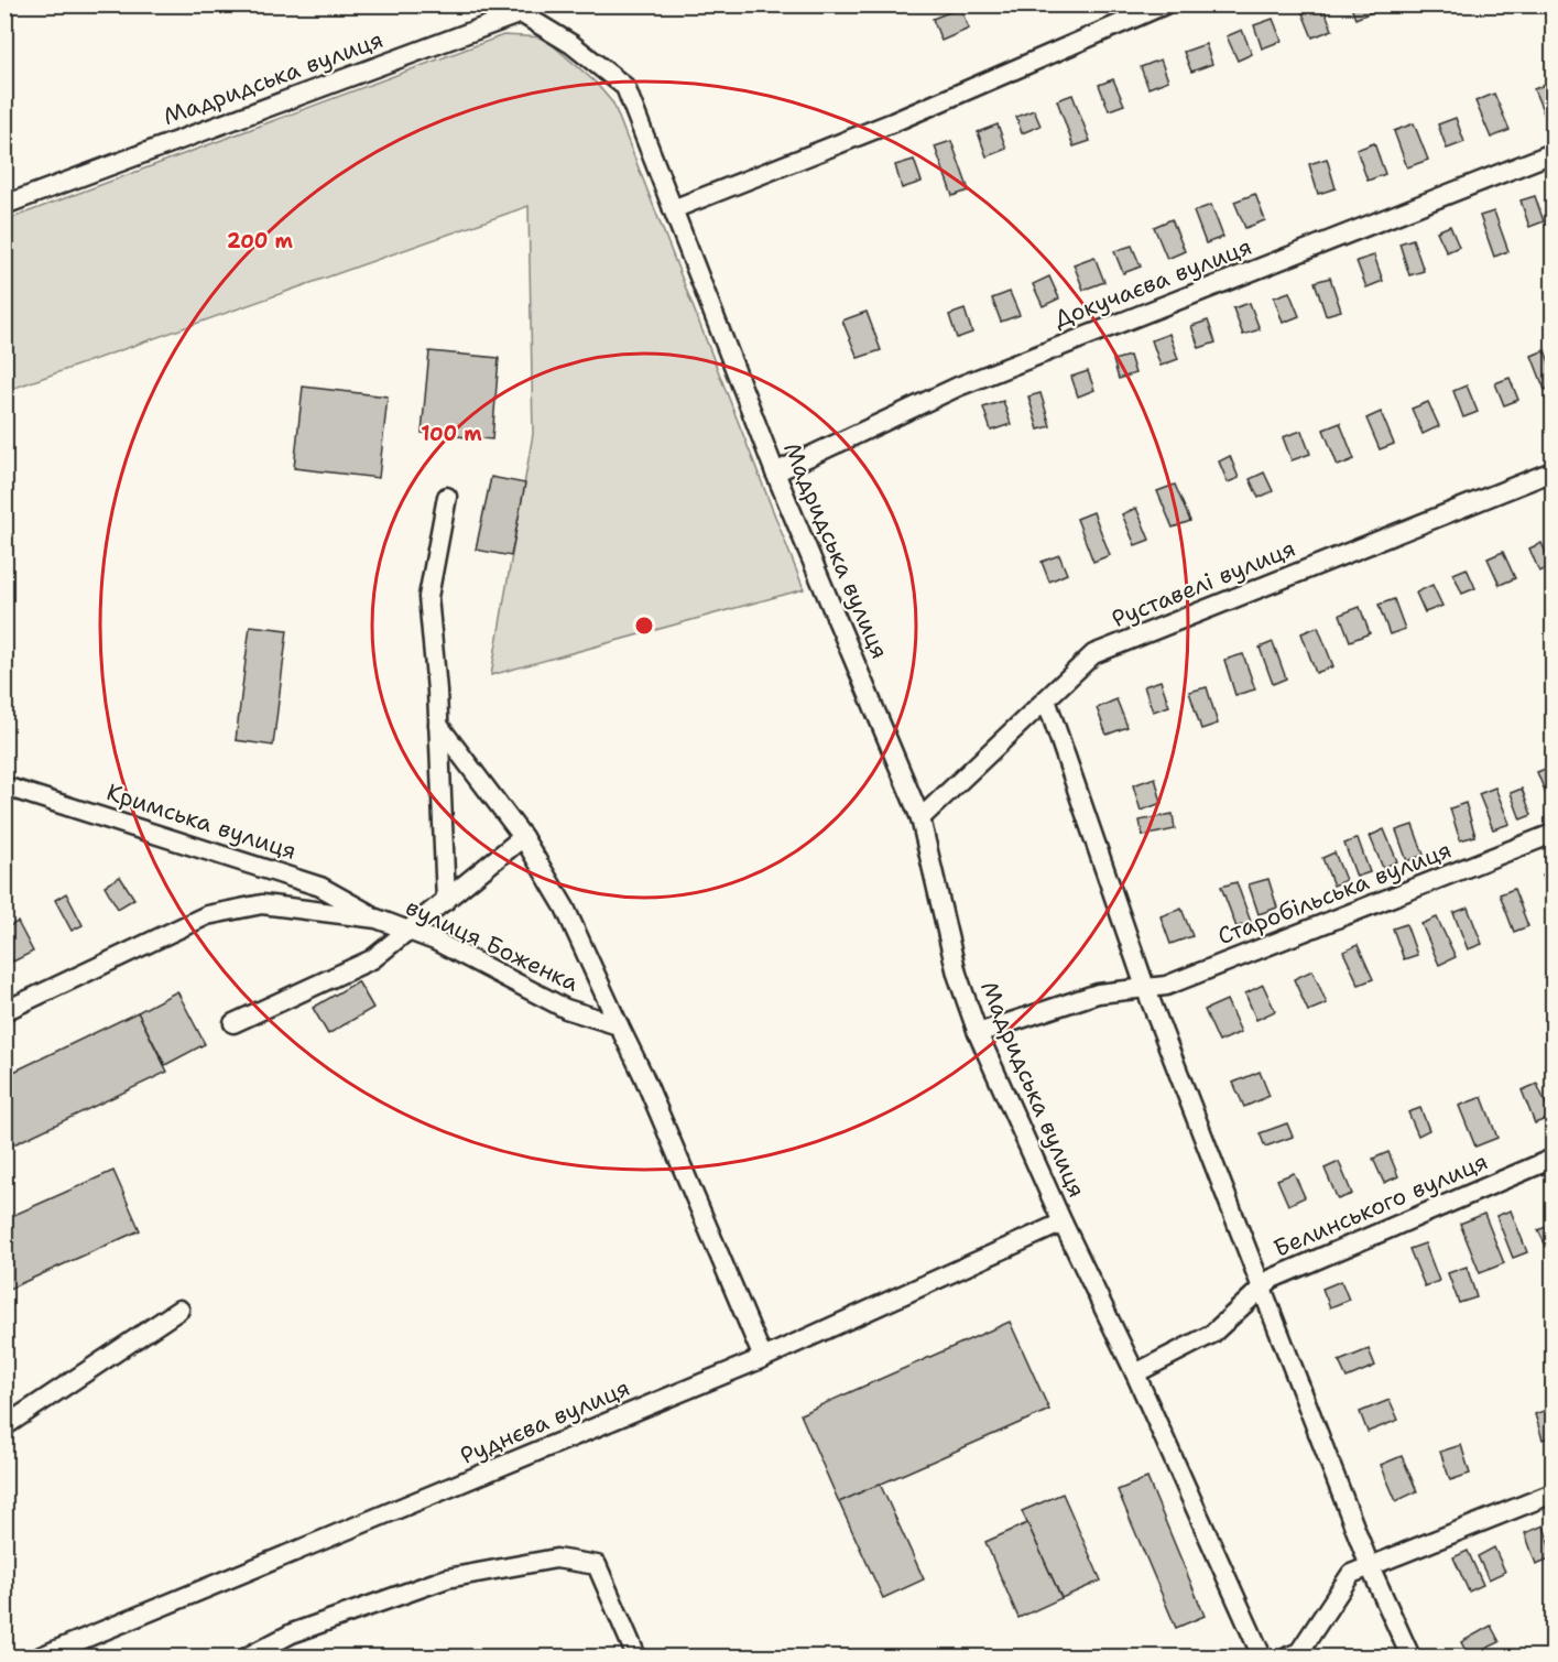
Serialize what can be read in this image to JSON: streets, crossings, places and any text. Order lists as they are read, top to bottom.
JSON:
{
  "streets": {
    "street": [
      "Мадридська вулиця",
      "Докучаєва вулиця",
      "Руставелі вулиця",
      "Кримська вулиця",
      "Старобільська вулиця",
      "вулиця Боженка",
      "Белинського вулиця",
      "Руднєва вулиця"
    ]
  },
  "crossings": [
    ["Мадридська вулиця", "Докучаєва вулиця"],
    ["Мадридська вулиця", "Руставелі вулиця"],
    ["Мадридська вулиця", "Старобільська вулиця"],
    ["Мадридська вулиця", "Белинського вулиця"],
    ["Мадридська вулиця", "Руднєва вулиця"],
    ["Кримська вулиця", "вулиця Боженка"]
  ],
  "rings": ["200 m", "100 m"]
}
